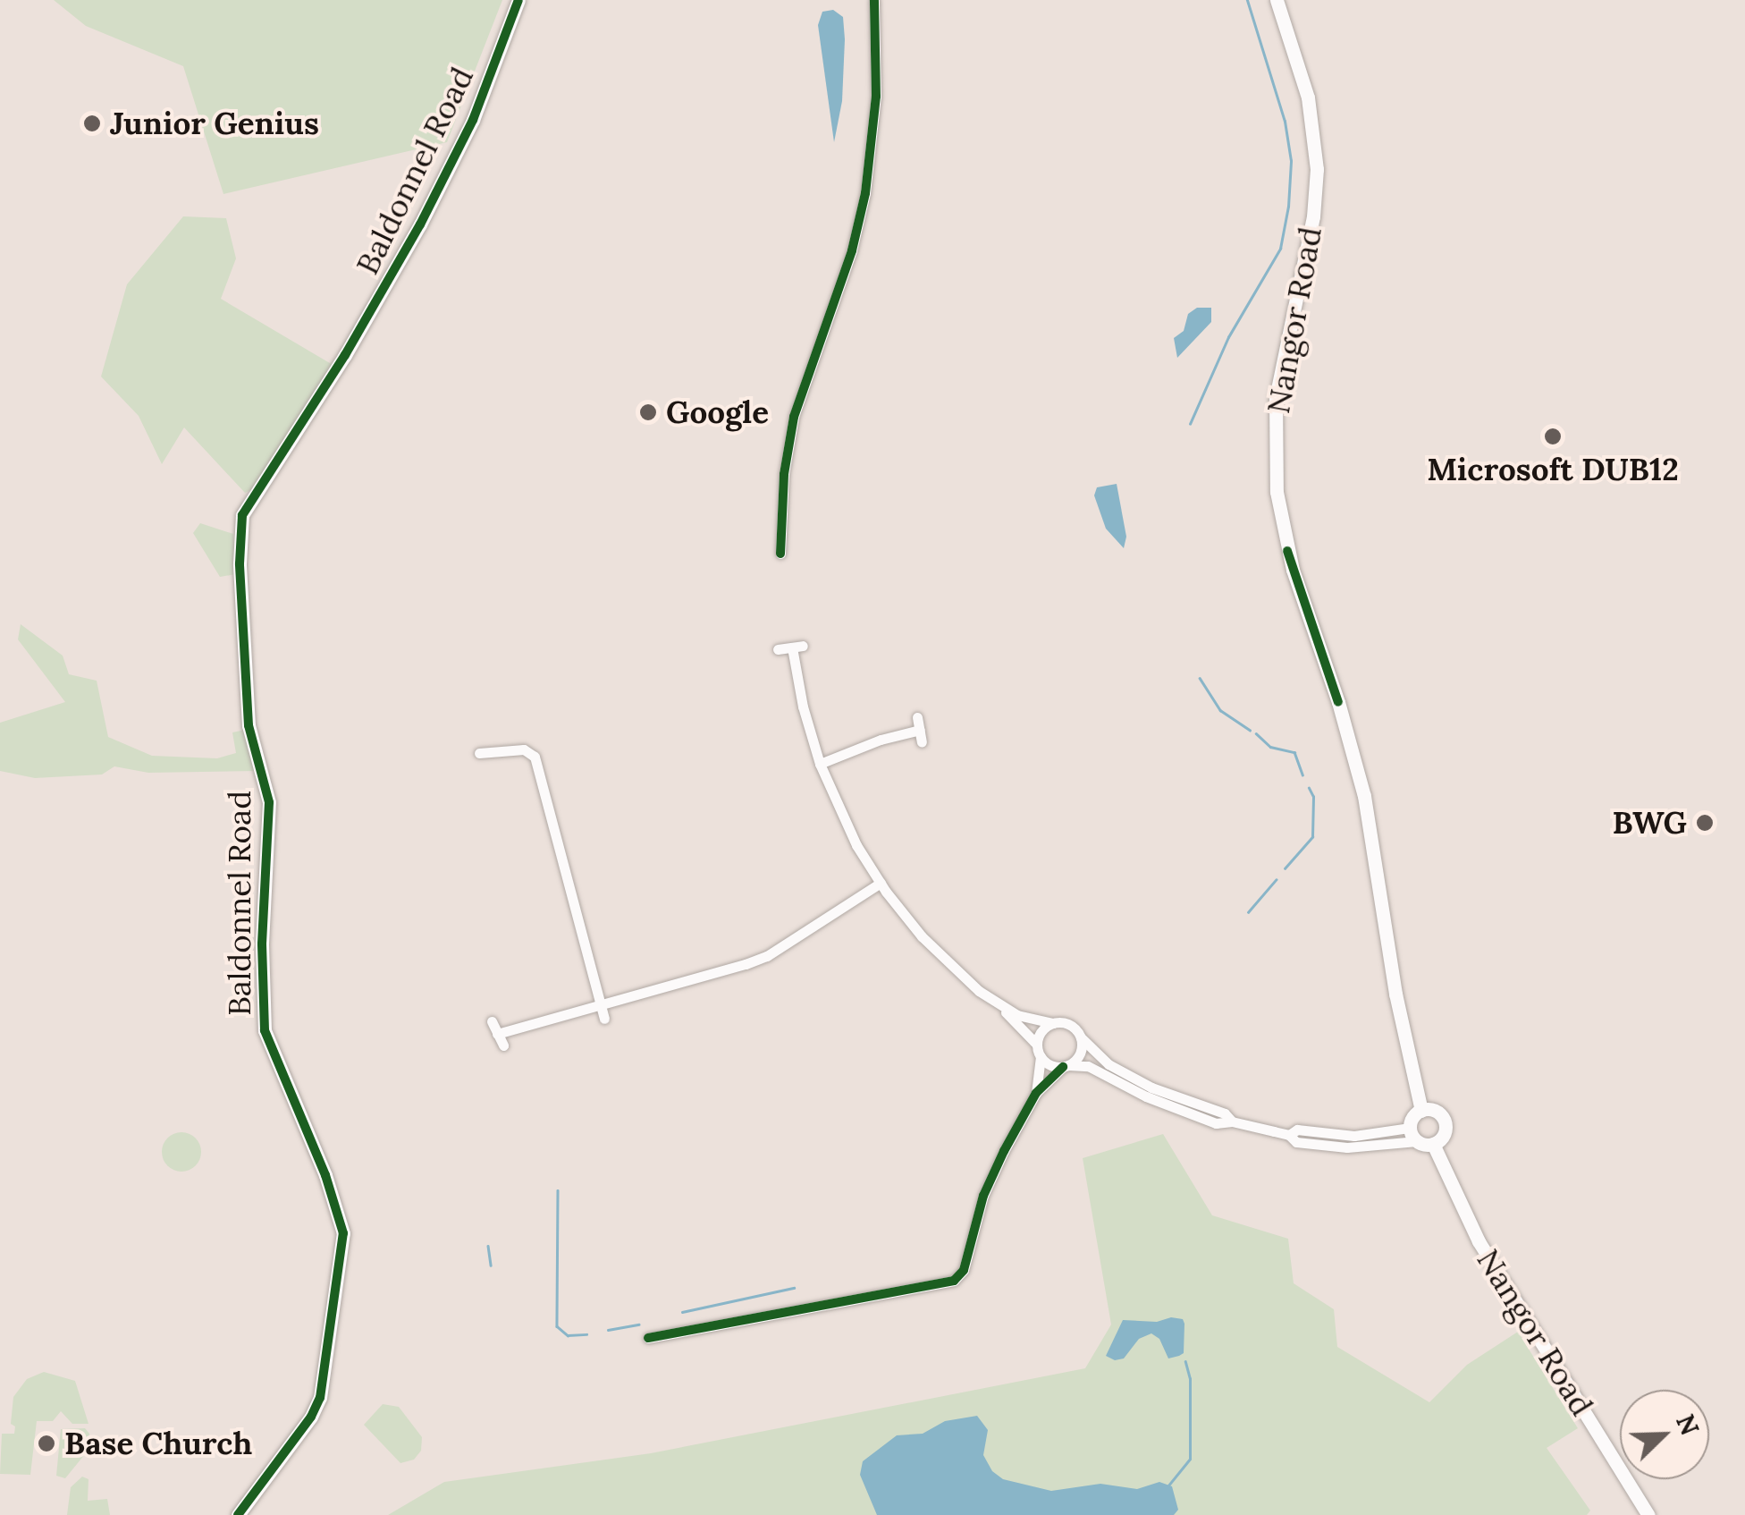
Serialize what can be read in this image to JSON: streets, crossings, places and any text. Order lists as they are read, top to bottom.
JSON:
{
  "streets": {
    "main road": ["Baldonnel Road", "Nangor Road"]
  },
  "places": [
    "Junior Genius",
    "Google",
    "Microsoft DUB12",
    "BWG",
    "Base Church"
  ],
  "north": "top right"
}
